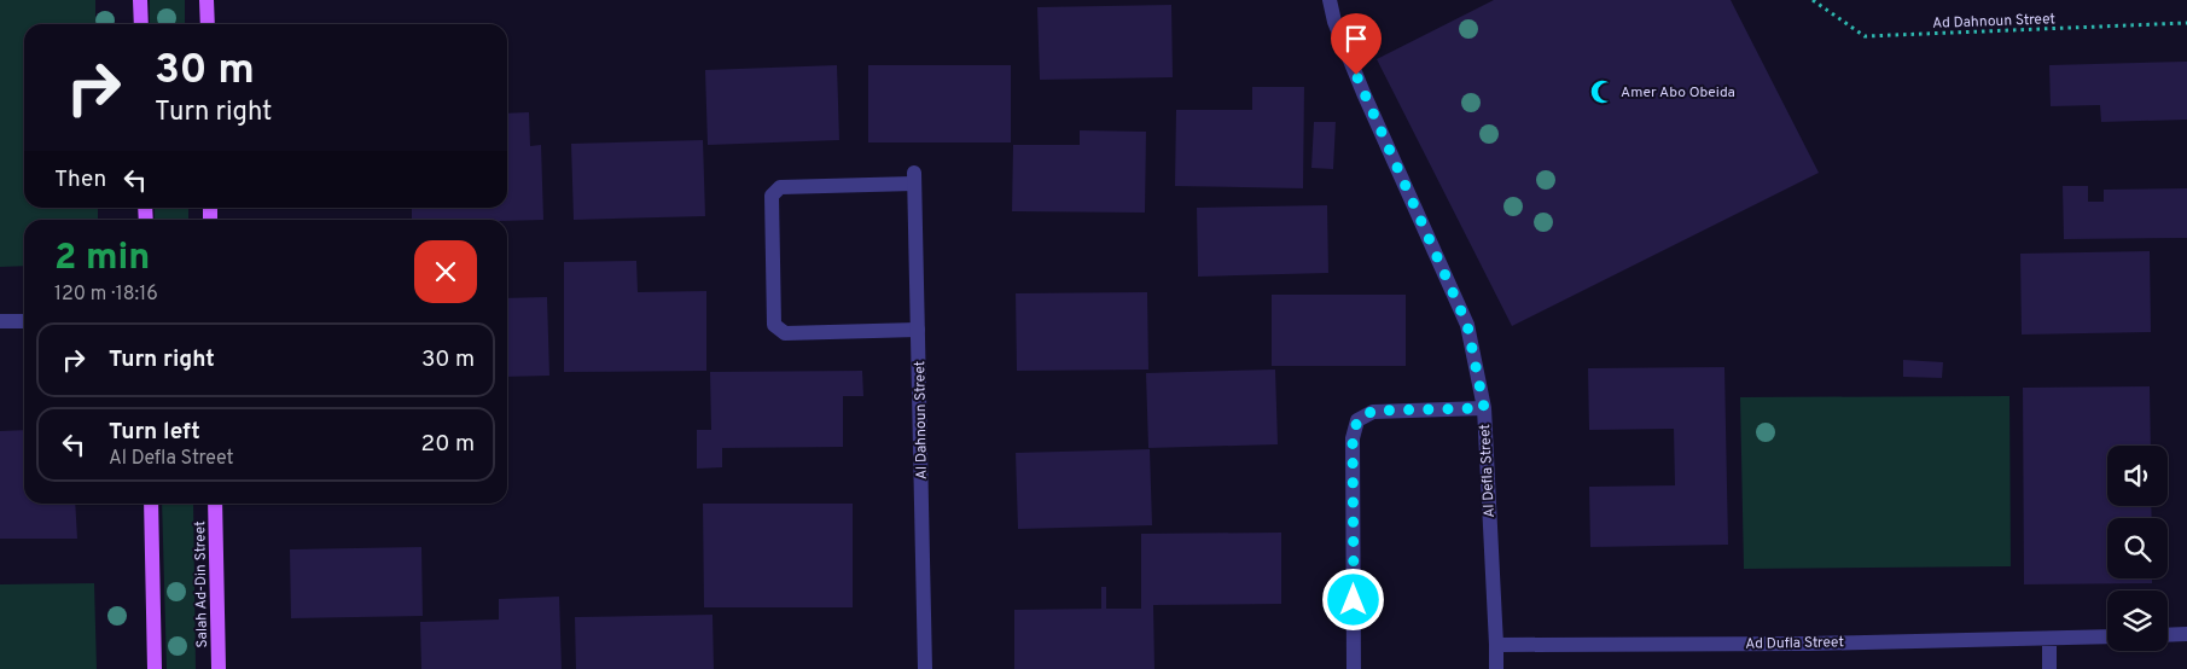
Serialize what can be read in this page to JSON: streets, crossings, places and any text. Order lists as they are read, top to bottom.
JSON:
{
  "streets": {
    "main road": ["Salah Ad-Din Street"],
    "street": ["Al Dahnoun Street", "Al Defla Street", "Ad Dufla Street"],
    "path": ["Ad Dahnoun Street"]
  },
  "crossings": [
    ["Al Defla Street", "Ad Dufla Street"]
  ],
  "places": {
    "mosque": ["Amer Abo Obeida"]
  },
  "page": {
    "turn": ["30 m", "Turn right"],
    "then": "Then",
    "heading": ["2 min", "120 m · 18:16"],
    "list": [
      {
        "name": "Turn right",
        "value": "30 m"
      },
      {
        "name": "Turn left",
        "note": "Al Defla Street",
        "value": "20 m"
      }
    ]
  }
}
